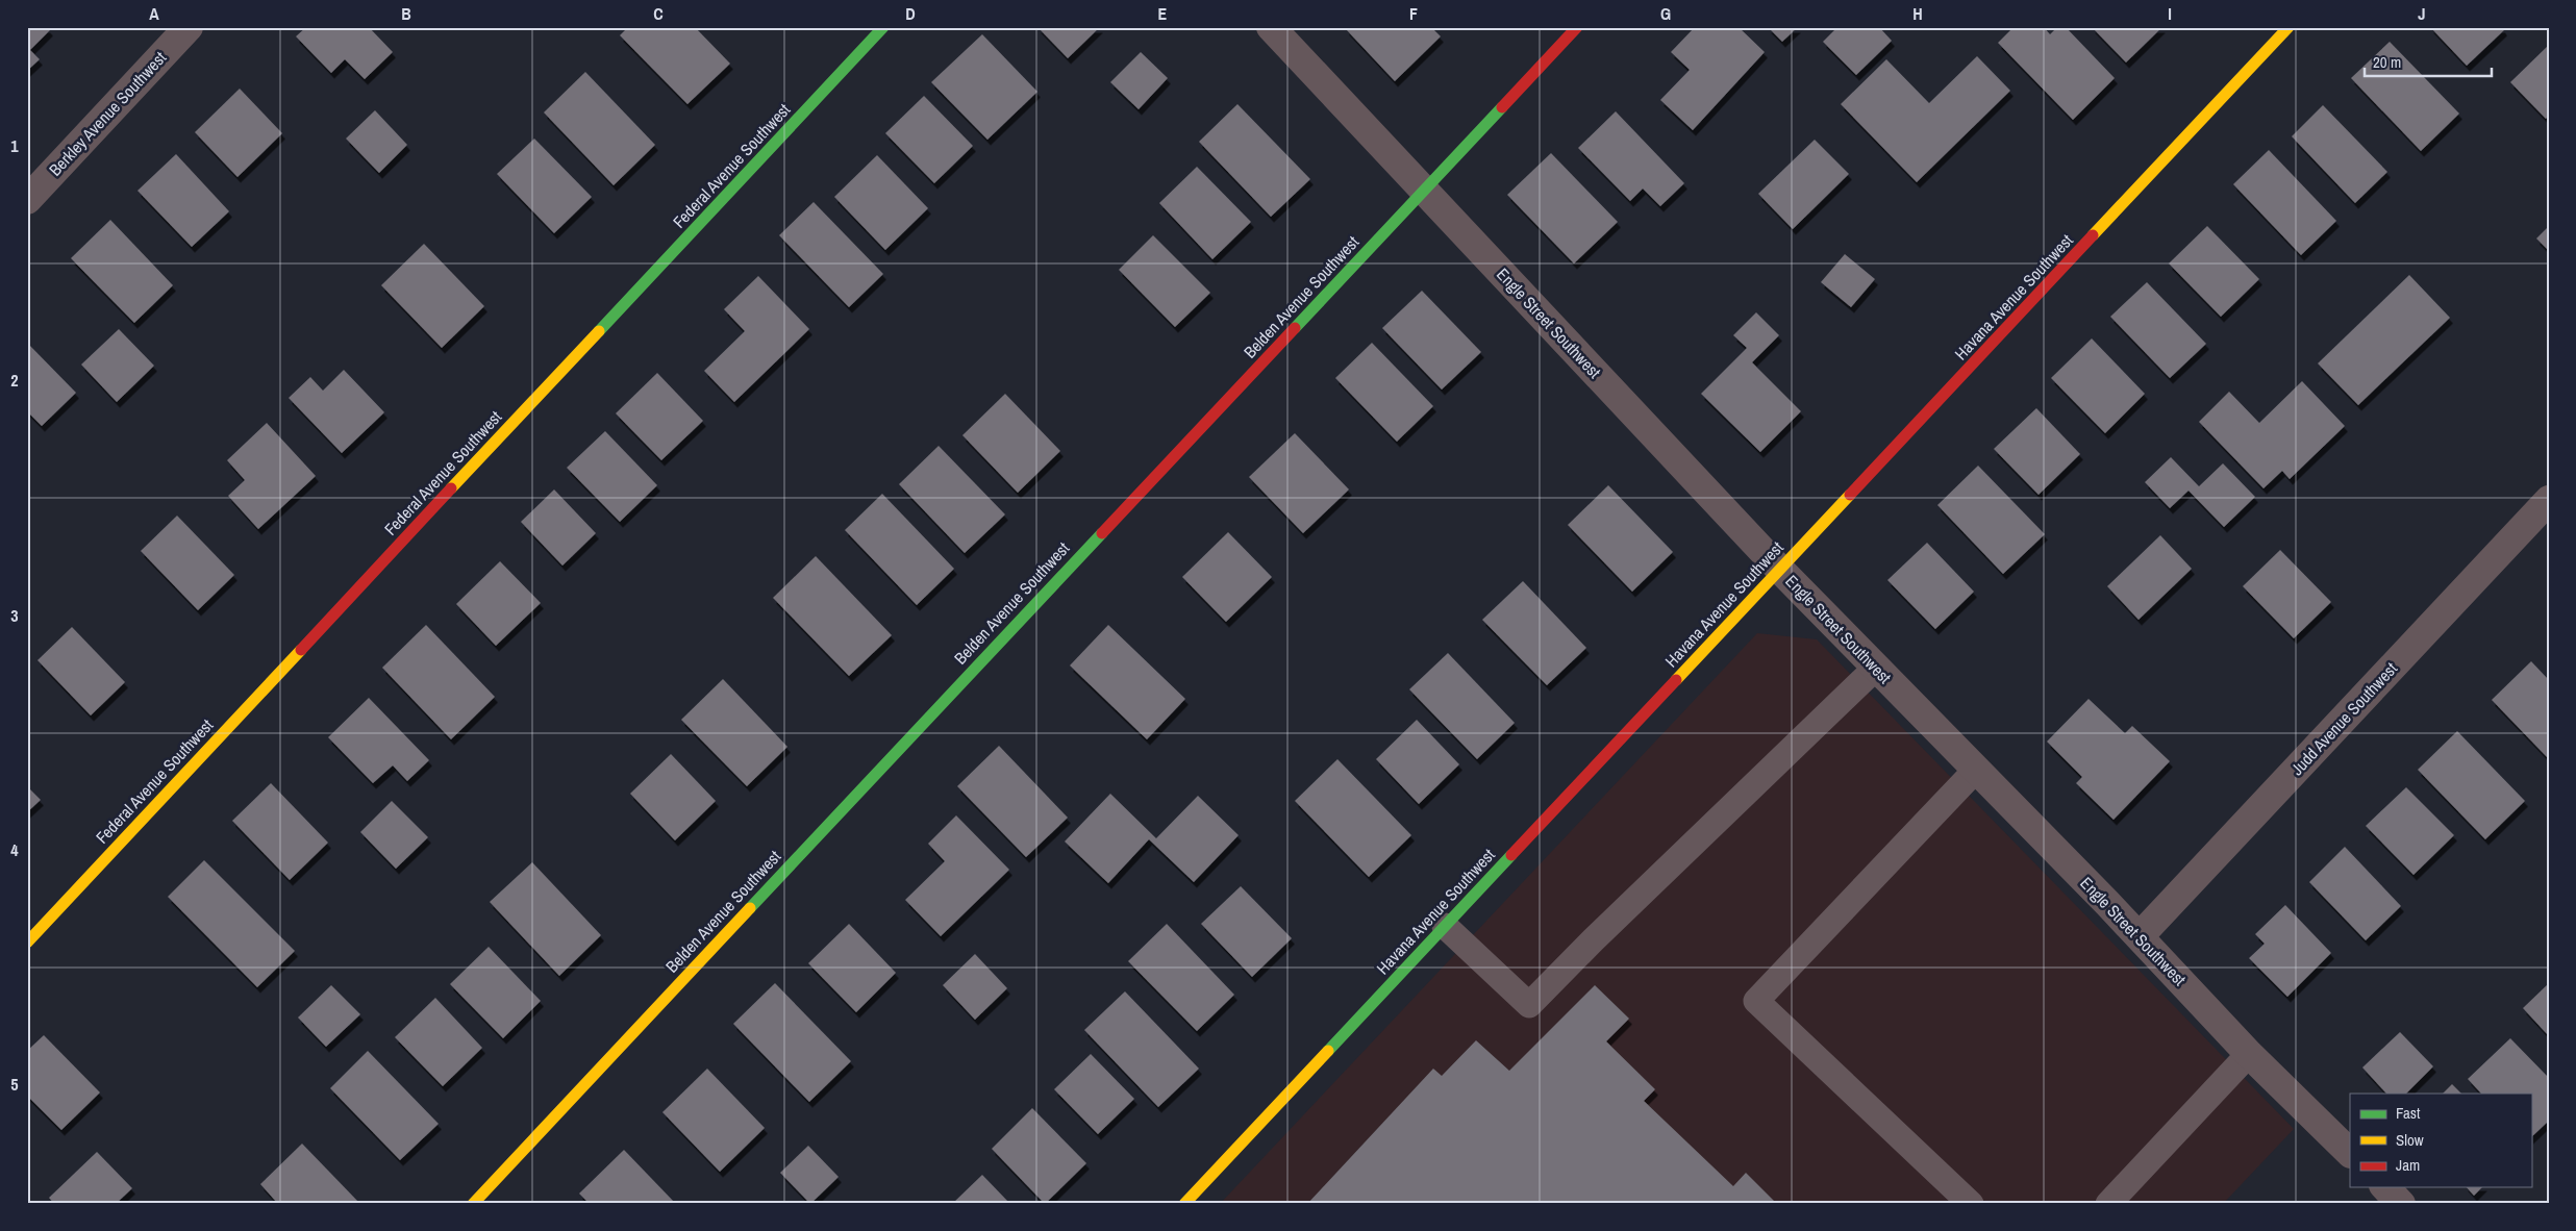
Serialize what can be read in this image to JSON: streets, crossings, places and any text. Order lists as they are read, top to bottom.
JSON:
{
  "streets": {
    "street": [
      "Berkley Avenue Southwest",
      "Federal Avenue Southwest",
      "Belden Avenue Southwest",
      "Havana Avenue Southwest",
      "Engle Street Southwest",
      "Judd Avenue Southwest"
    ]
  },
  "crossings": [
    ["Belden Avenue Southwest", "Engle Street Southwest"],
    ["Havana Avenue Southwest", "Engle Street Southwest"],
    ["Engle Street Southwest", "Judd Avenue Southwest"]
  ],
  "legend": ["Fast", "Slow", "Jam"],
  "scale_bar": "20 m",
  "grid": {
    "columns": [
      "A",
      "B",
      "C",
      "D",
      "E",
      "F",
      "G",
      "H",
      "I",
      "J"
    ],
    "rows": [
      "1",
      "2",
      "3",
      "4",
      "5"
    ]
  }
}
